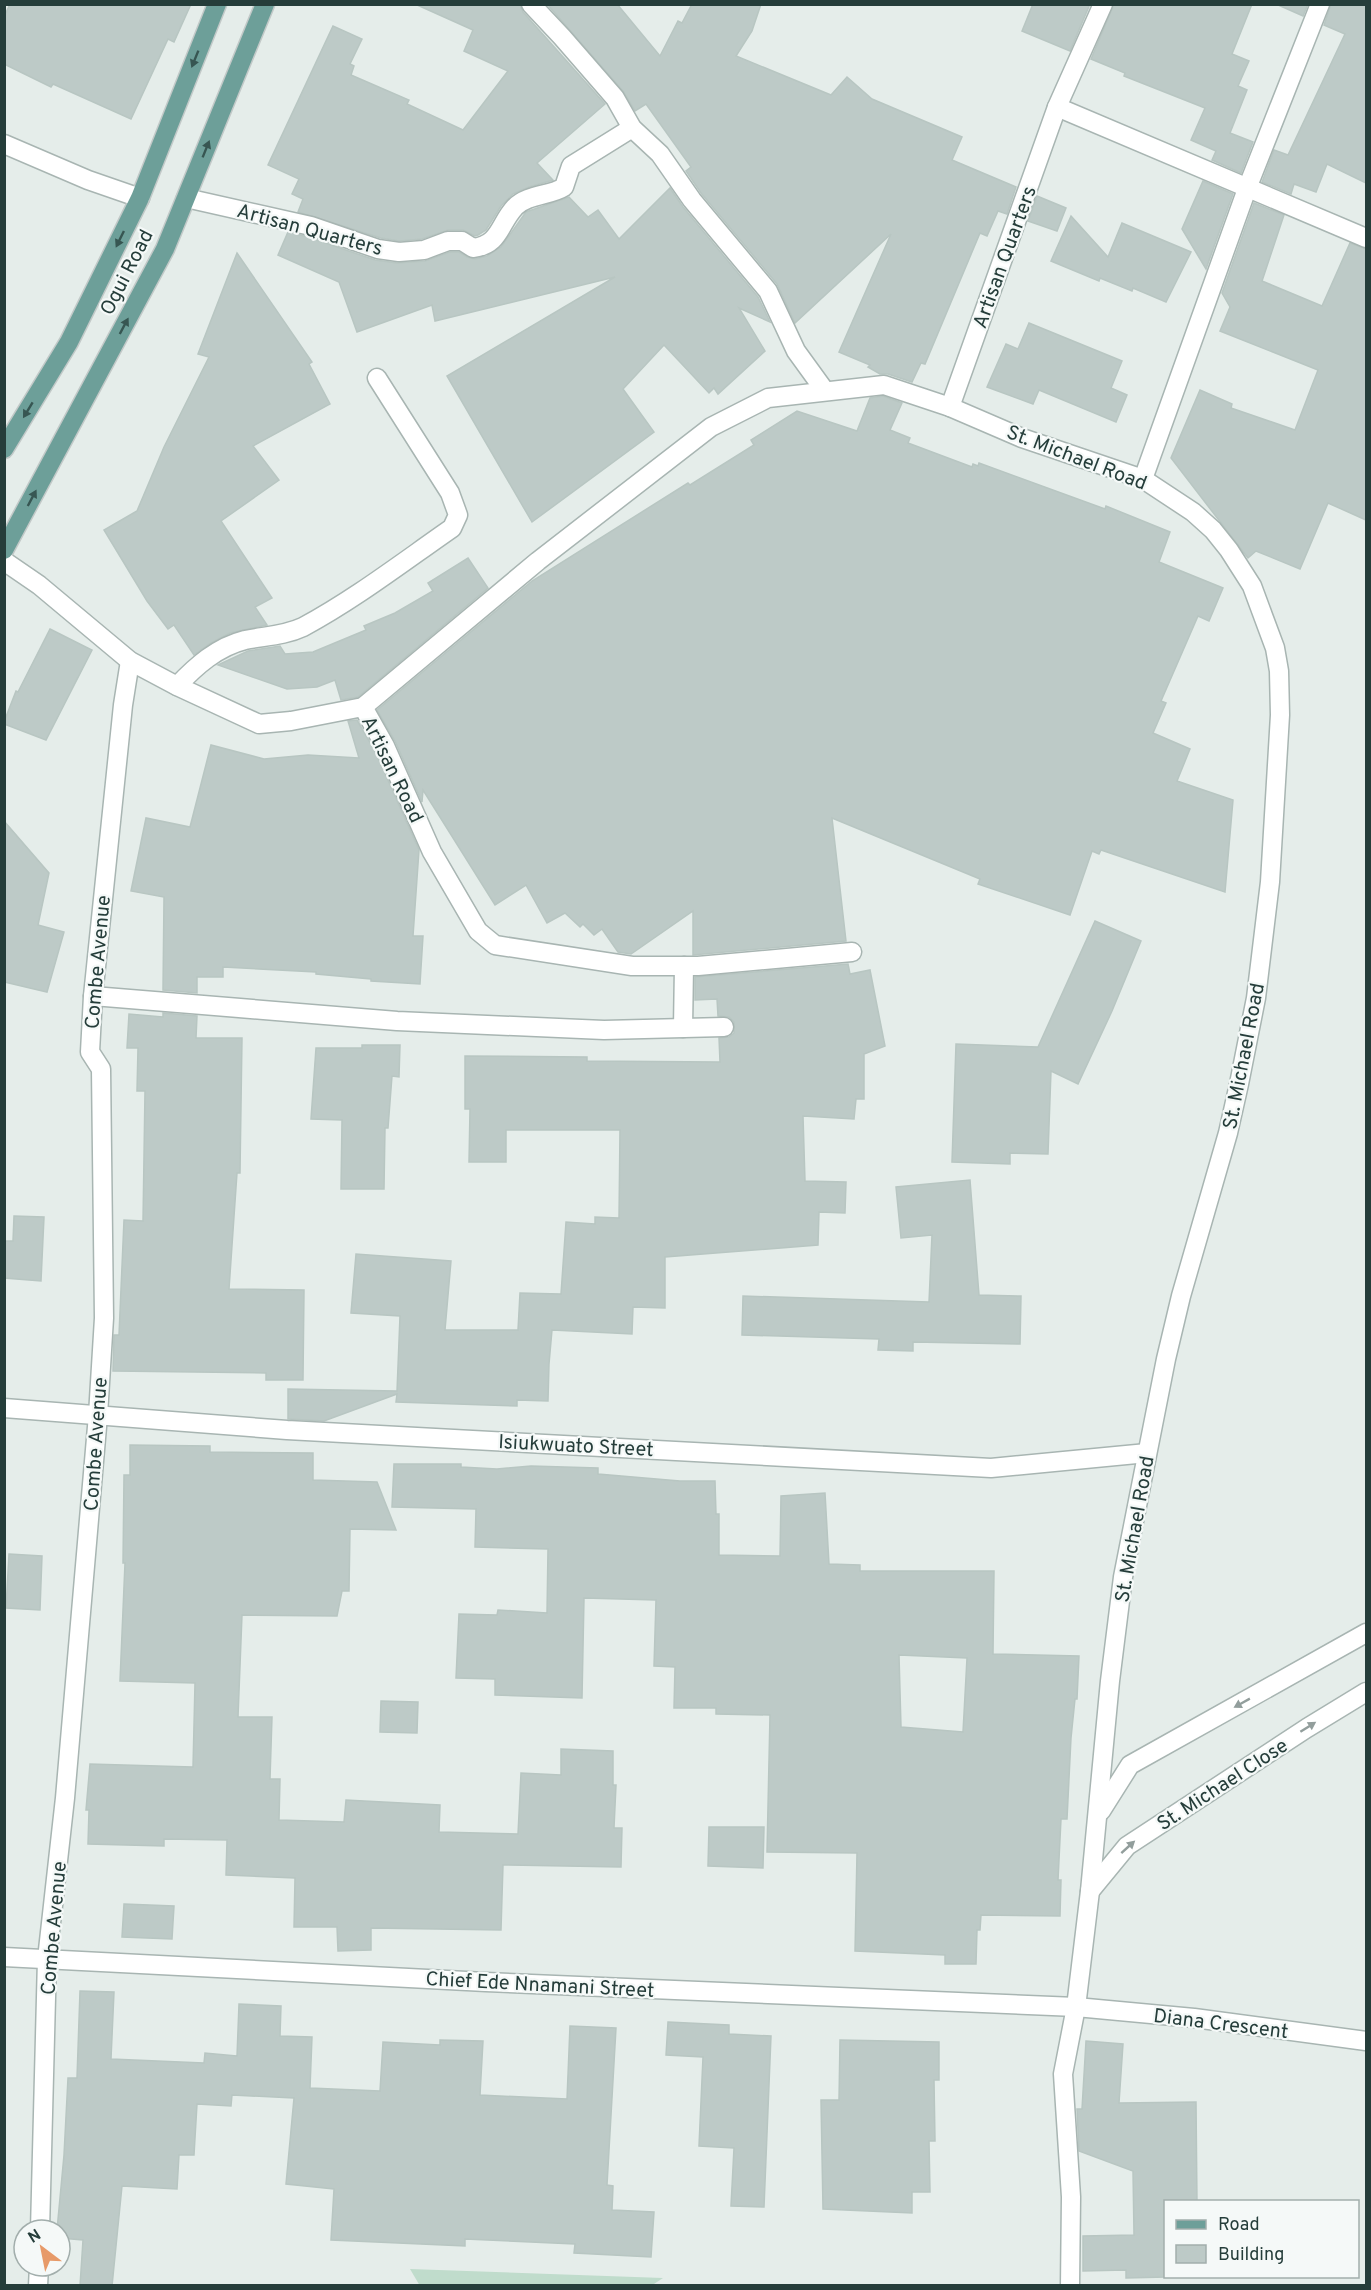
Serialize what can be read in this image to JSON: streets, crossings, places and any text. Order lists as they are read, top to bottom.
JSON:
{
  "streets": {
    "main road": ["Ogui Road"],
    "street": [
      "Artisan Quarters",
      "St. Michael Road",
      "Artisan Road",
      "Combe Avenue",
      "Isiukwuato Street",
      "St. Michael Close",
      "Chief Ede Nnamani Street",
      "Diana Crescent"
    ]
  },
  "crossings": [
    ["Artisan Quarters", "Ogui Road"],
    ["Artisan Quarters", "St. Michael Road"],
    ["St. Michael Road", "Artisan Road"],
    ["St. Michael Road", "Isiukwuato Street"],
    ["St. Michael Road", "St. Michael Close"],
    ["St. Michael Road", "Chief Ede Nnamani Street"],
    ["St. Michael Road", "Diana Crescent"],
    ["Combe Avenue", "Isiukwuato Street"],
    ["Combe Avenue", "Chief Ede Nnamani Street"],
    ["Chief Ede Nnamani Street", "Diana Crescent"]
  ],
  "legend": ["Road", "Building"],
  "north": "top left"
}
